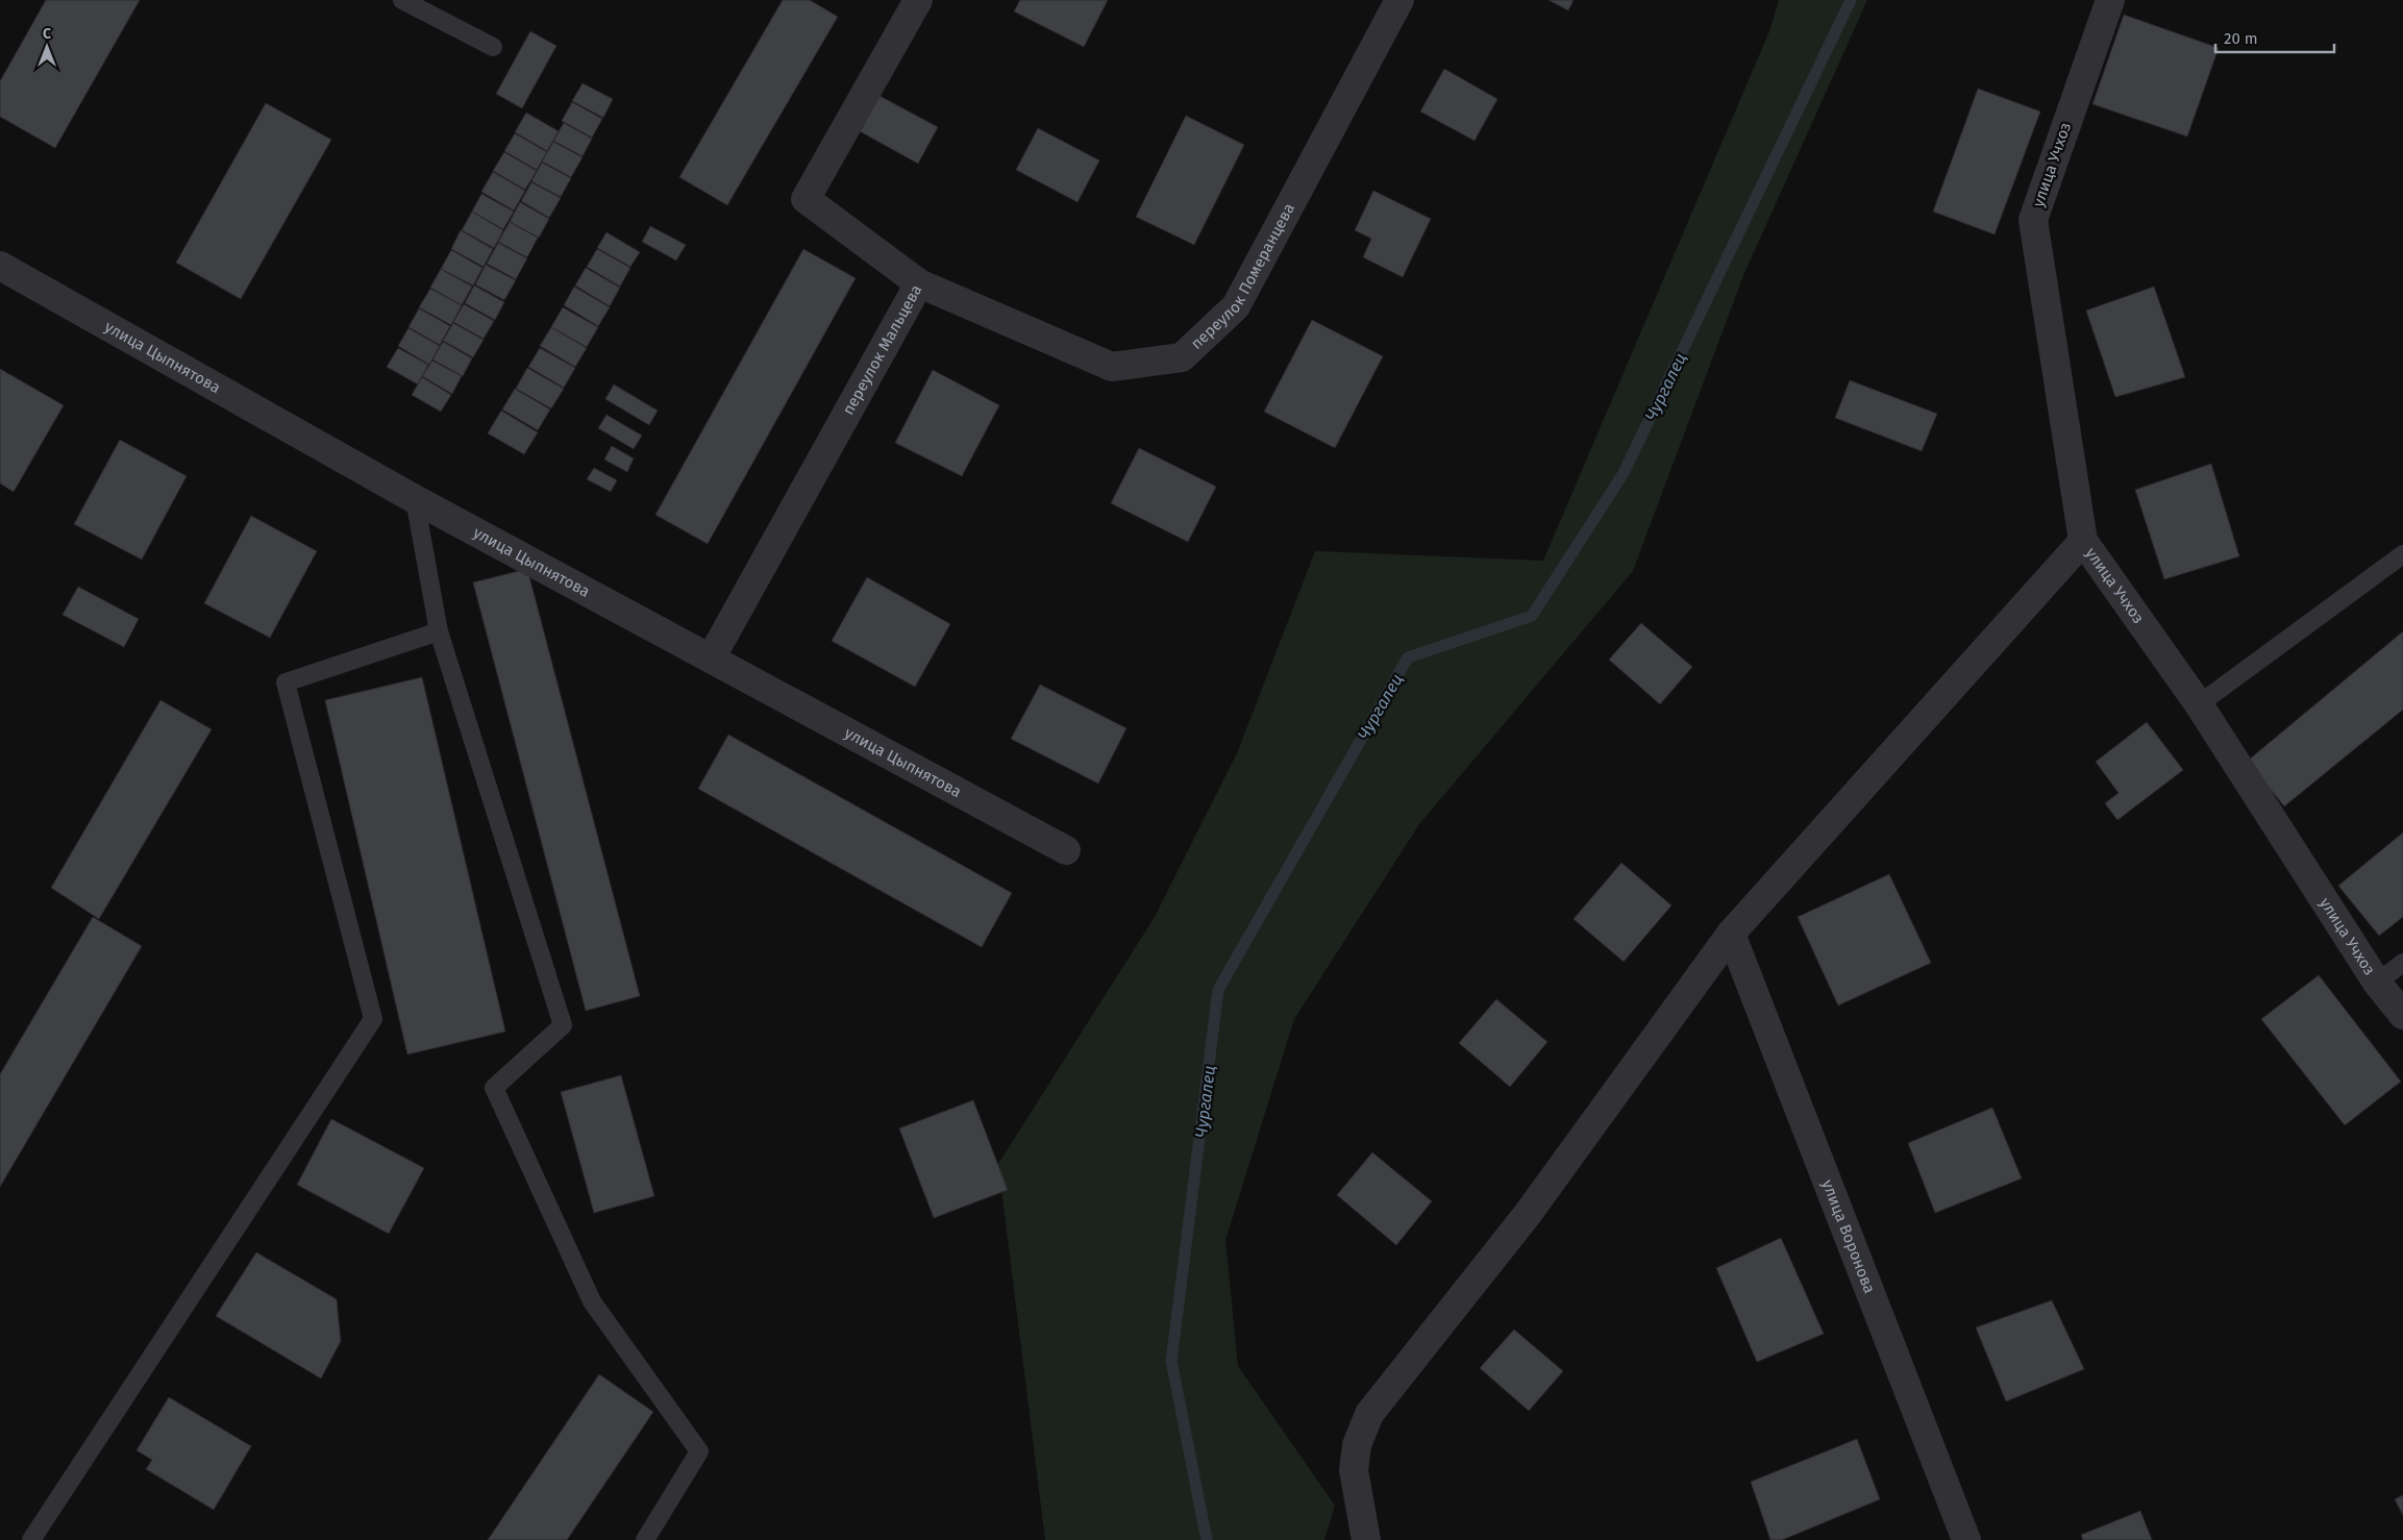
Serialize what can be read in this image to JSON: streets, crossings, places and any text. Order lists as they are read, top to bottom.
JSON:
{
  "streets": {
    "street": [
      "улица Учхоз",
      "переулок Померанцева",
      "переулок Мальцева",
      "улица Цыпнятова",
      "улица Воронова"
    ]
  },
  "crossings": [
    ["переулок Померанцева", "переулок Мальцева"],
    ["переулок Мальцева", "улица Цыпнятова"]
  ],
  "water": ["Чургалец"],
  "scale_bar": "20 m",
  "north": "top"
}
